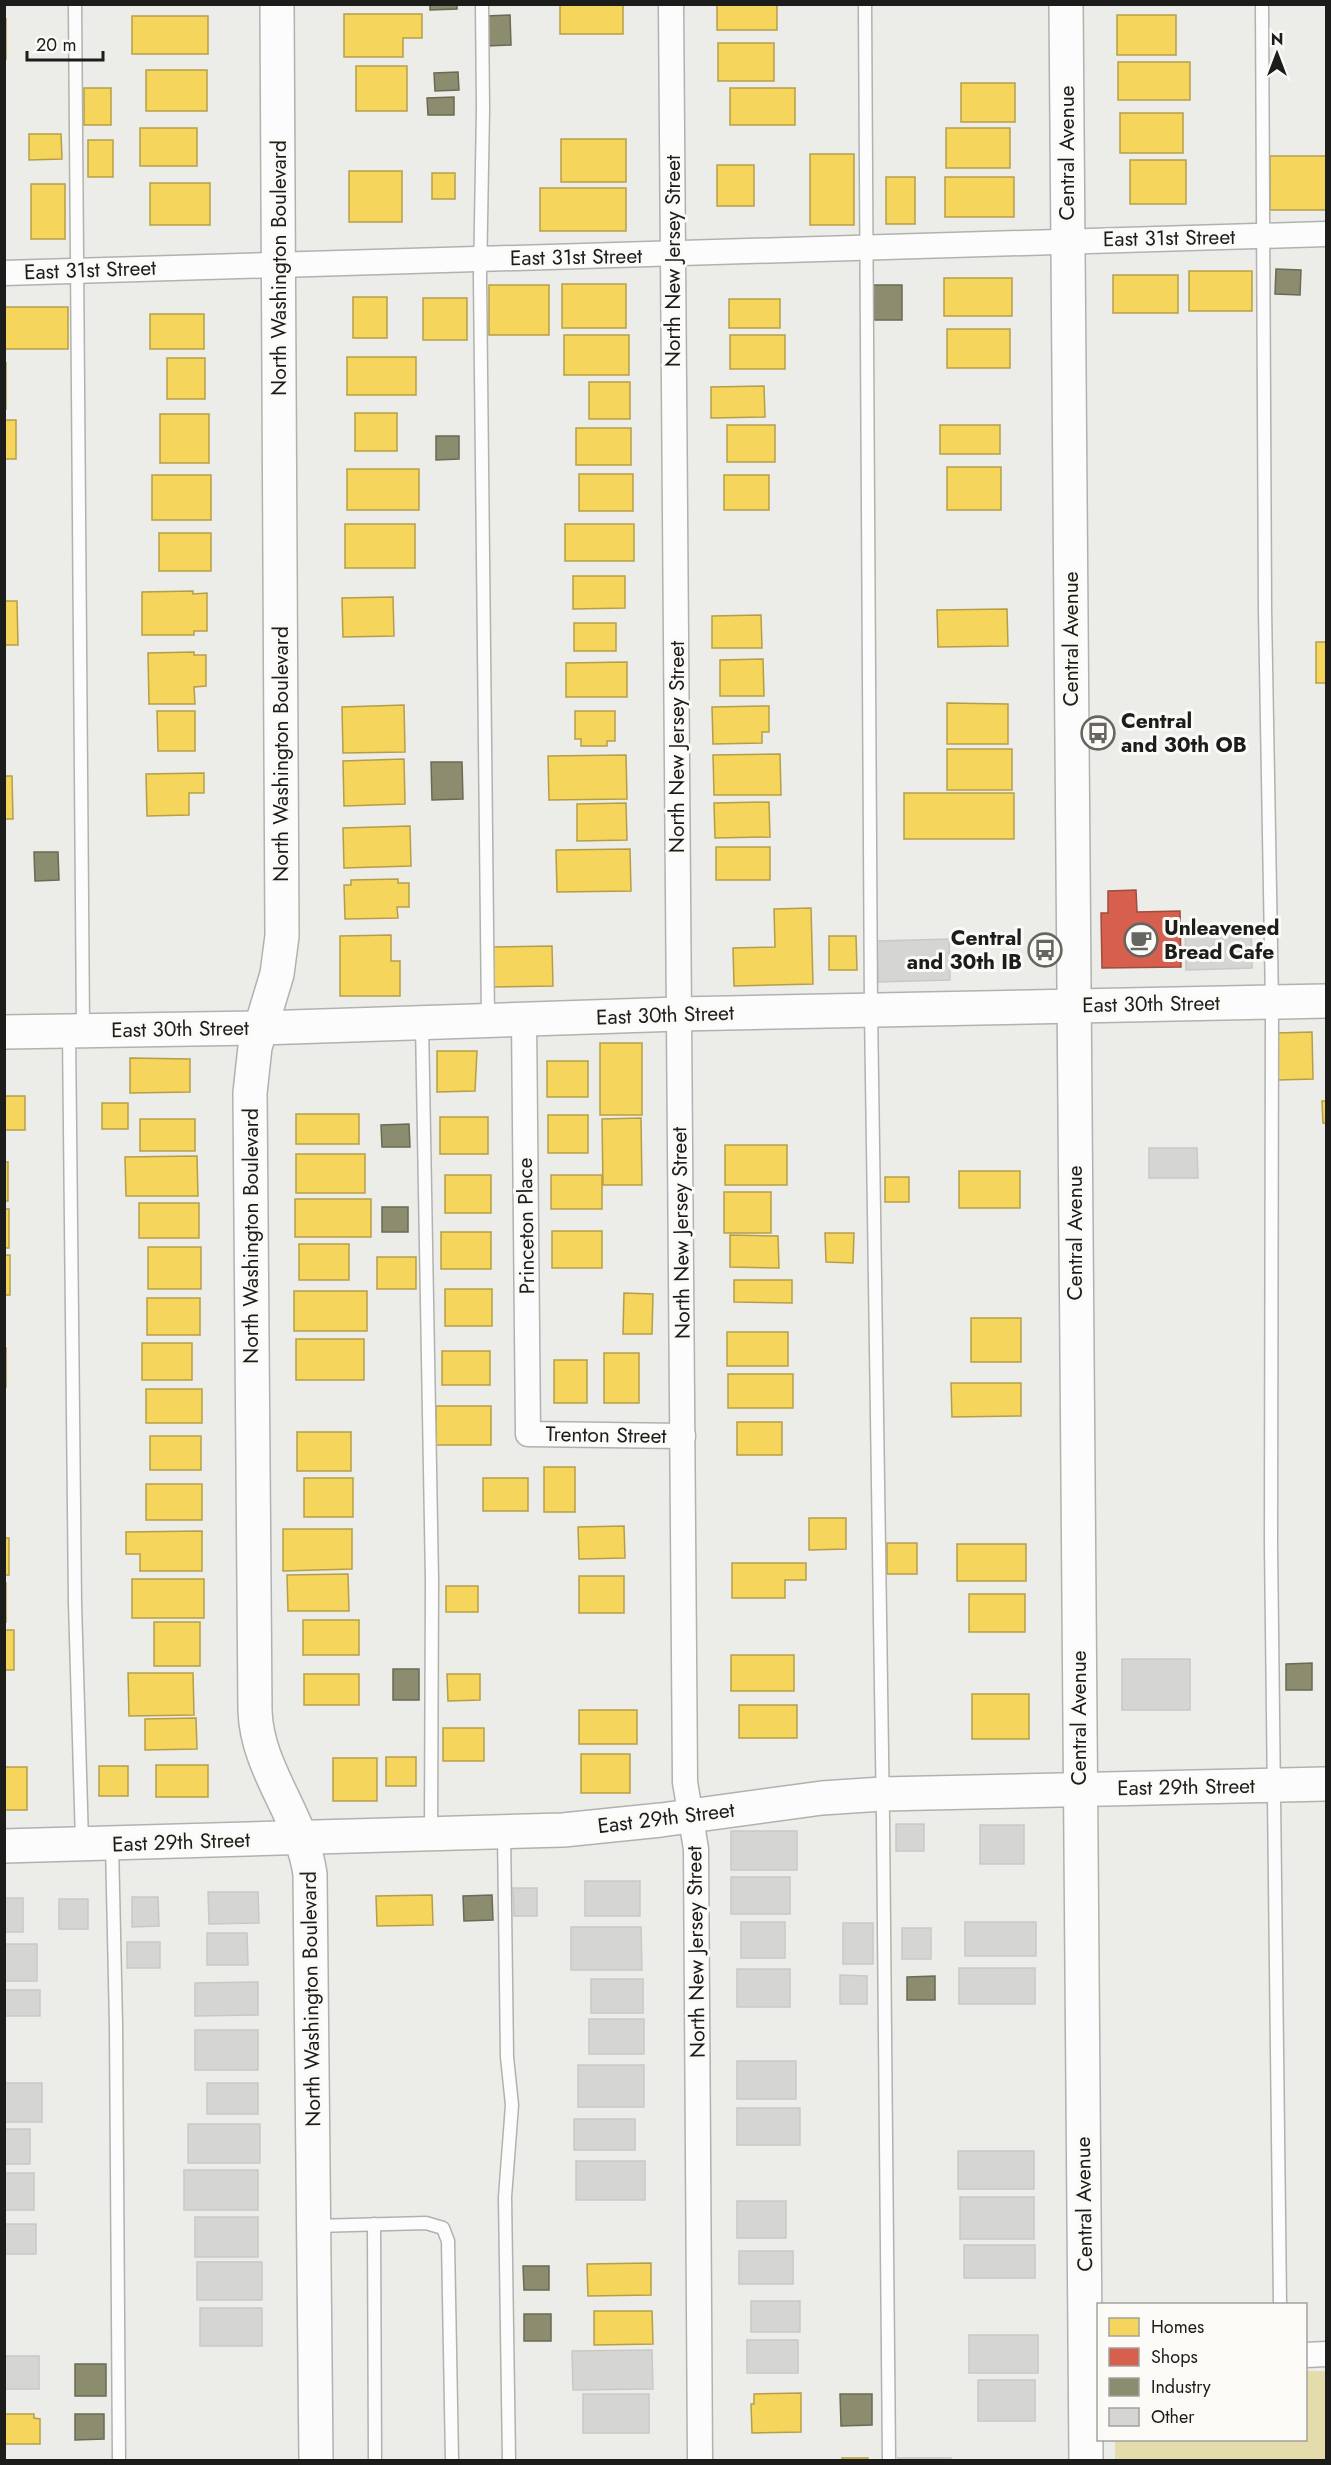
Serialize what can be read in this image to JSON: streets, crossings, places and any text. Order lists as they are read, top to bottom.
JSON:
{
  "streets": {
    "main road": [
      "Central Avenue",
      "North Washington Boulevard",
      "East 30th Street",
      "East 29th Street"
    ],
    "street": [
      "East 31st Street",
      "North New Jersey Street",
      "Princeton Place",
      "Trenton Street"
    ]
  },
  "crossings": [
    ["Central Avenue", "East 31st Street"],
    ["Central Avenue", "East 30th Street"],
    ["Central Avenue", "East 29th Street"],
    ["East 31st Street", "North New Jersey Street"],
    ["East 31st Street", "North Washington Boulevard"],
    ["North New Jersey Street", "East 30th Street"],
    ["North New Jersey Street", "Trenton Street"],
    ["North New Jersey Street", "East 29th Street"],
    ["North Washington Boulevard", "East 30th Street"],
    ["North Washington Boulevard", "East 29th Street"],
    ["East 30th Street", "Princeton Place"],
    ["Princeton Place", "Trenton Street"]
  ],
  "places": {
    "bus stop": ["Central and 30th OB", "Central and 30th IB"],
    "cafe": ["Unleavened Bread Cafe"]
  },
  "legend": [
    "Homes",
    "Shops",
    "Industry",
    "Other"
  ],
  "scale_bar": "20 m",
  "north": "top"
}
